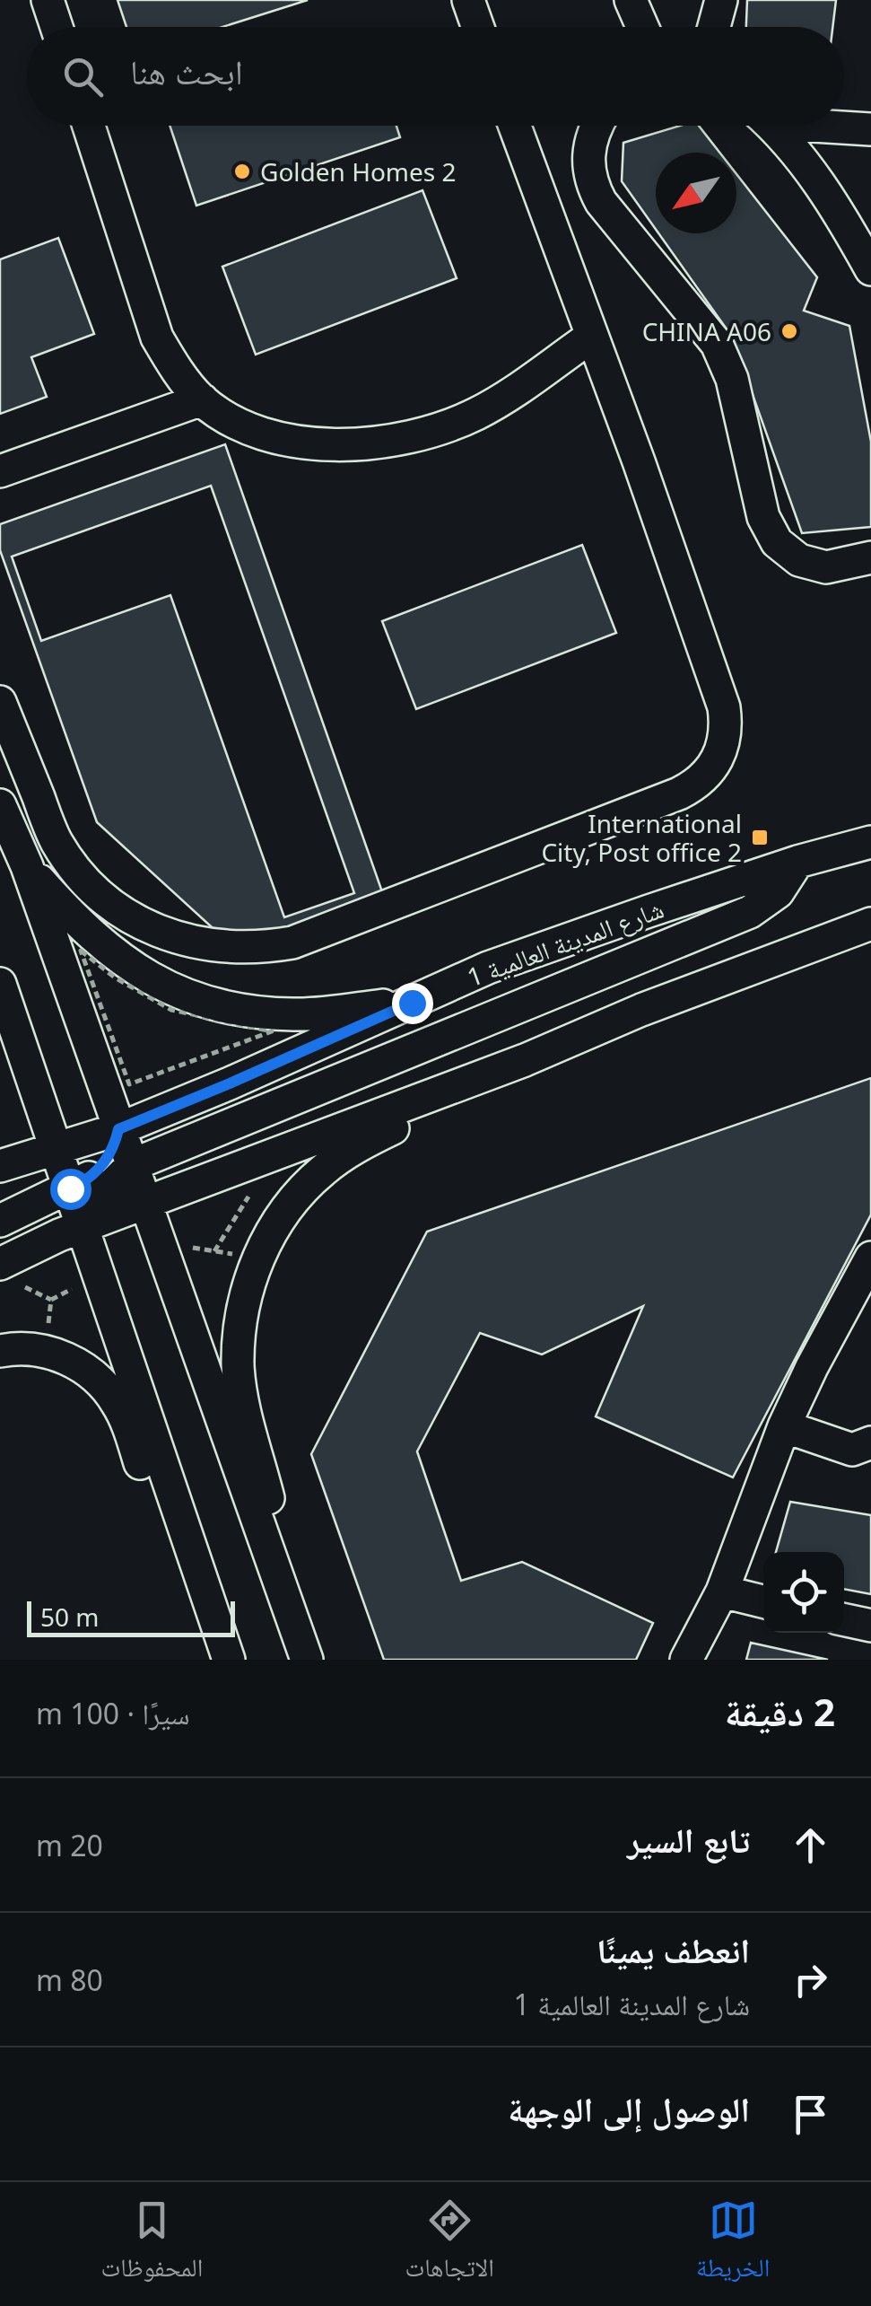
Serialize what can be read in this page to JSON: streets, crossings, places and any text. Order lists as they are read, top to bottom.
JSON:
{
  "streets": {
    "street": ["شارع المدينة العالمية 1"]
  },
  "places": {
    "other": ["Golden Homes 2", "CHINA A06"],
    "transit": ["International City, Post office 2"]
  },
  "scale_bar": "50 m",
  "north": "bottom left",
  "page": {
    "search": "ابحث هنا",
    "scale": "50 m",
    "heading": ["2 دقيقة", "سيرًا · 100 m"],
    "list": [
      ["تابع السير", "20 m"],
      ["انعطف يمينًا", "شارع المدينة العالمية 1", "80 m"],
      "الوصول إلى الوجهة"
    ],
    "nav": ["الخريطة", "الاتجاهات", "المحفوظات"]
  }
}
